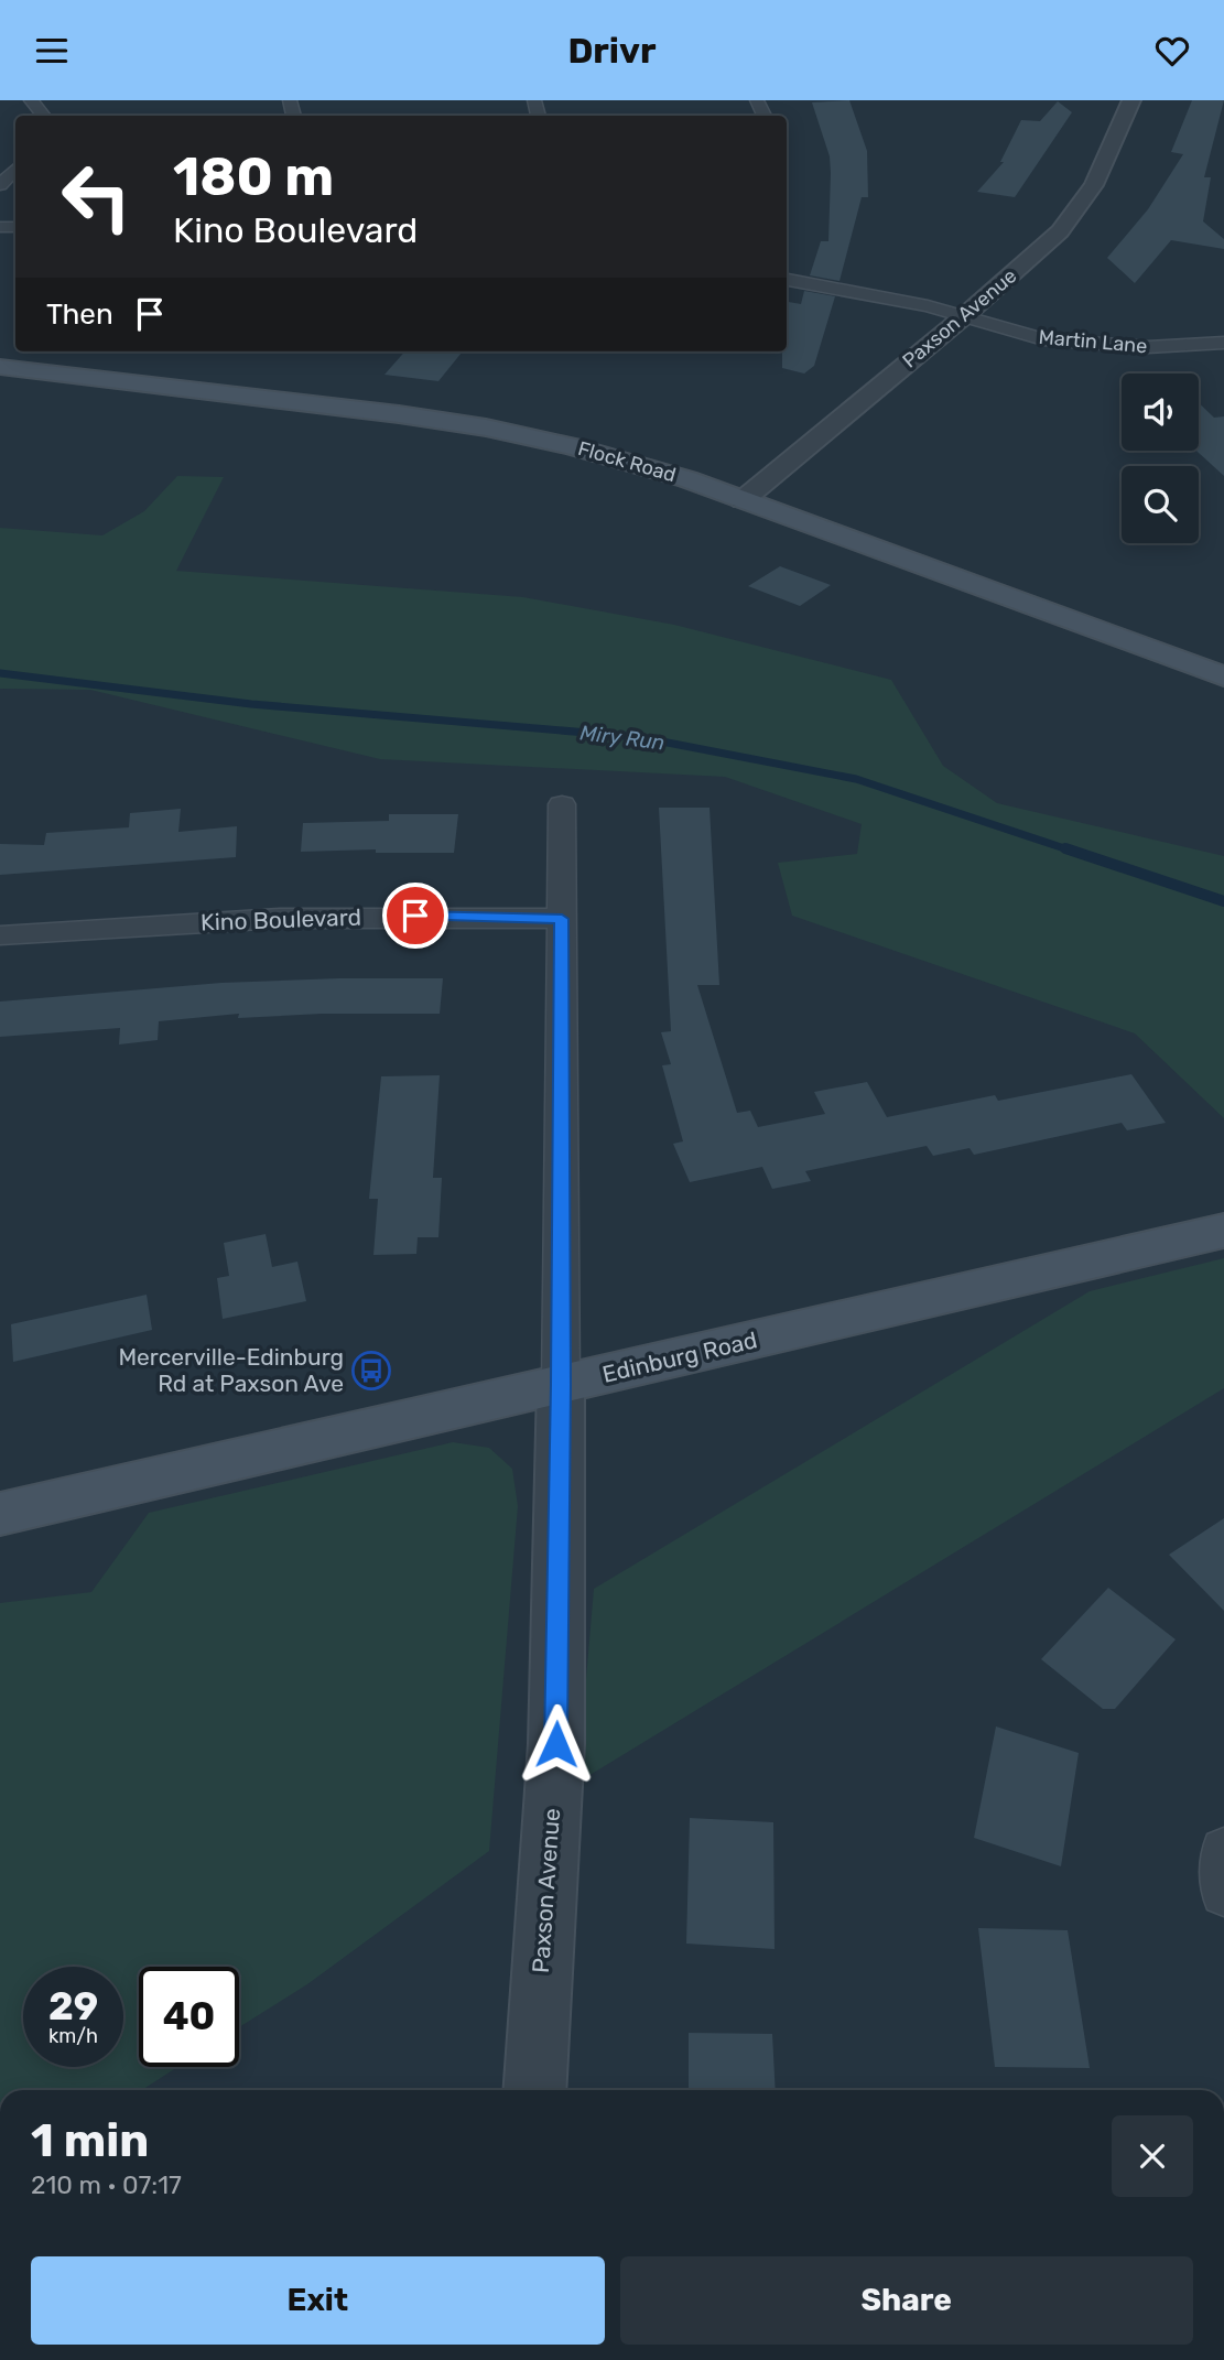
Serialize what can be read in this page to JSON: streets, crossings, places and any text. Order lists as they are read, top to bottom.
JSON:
{
  "streets": {
    "main road": ["Flock Road", "Edinburg Road"],
    "street": ["Paxson Avenue", "Martin Lane", "Kino Boulevard"]
  },
  "crossings": [
    ["Paxson Avenue", "Martin Lane"],
    ["Paxson Avenue", "Flock Road"],
    ["Paxson Avenue", "Kino Boulevard"],
    ["Paxson Avenue", "Edinburg Road"]
  ],
  "water": ["Miry Run"],
  "places": {
    "bus stop": ["Mercerville-Edinburg Rd at Paxson Ave"]
  },
  "page": {
    "header": "Drivr",
    "turn": ["180 m", "Kino Boulevard"],
    "then": "Then",
    "speed": "29 km/h",
    "limit": "40",
    "heading": ["1 min", "210 m · 07:17"],
    "buttons": ["Exit", "Share"]
  }
}
